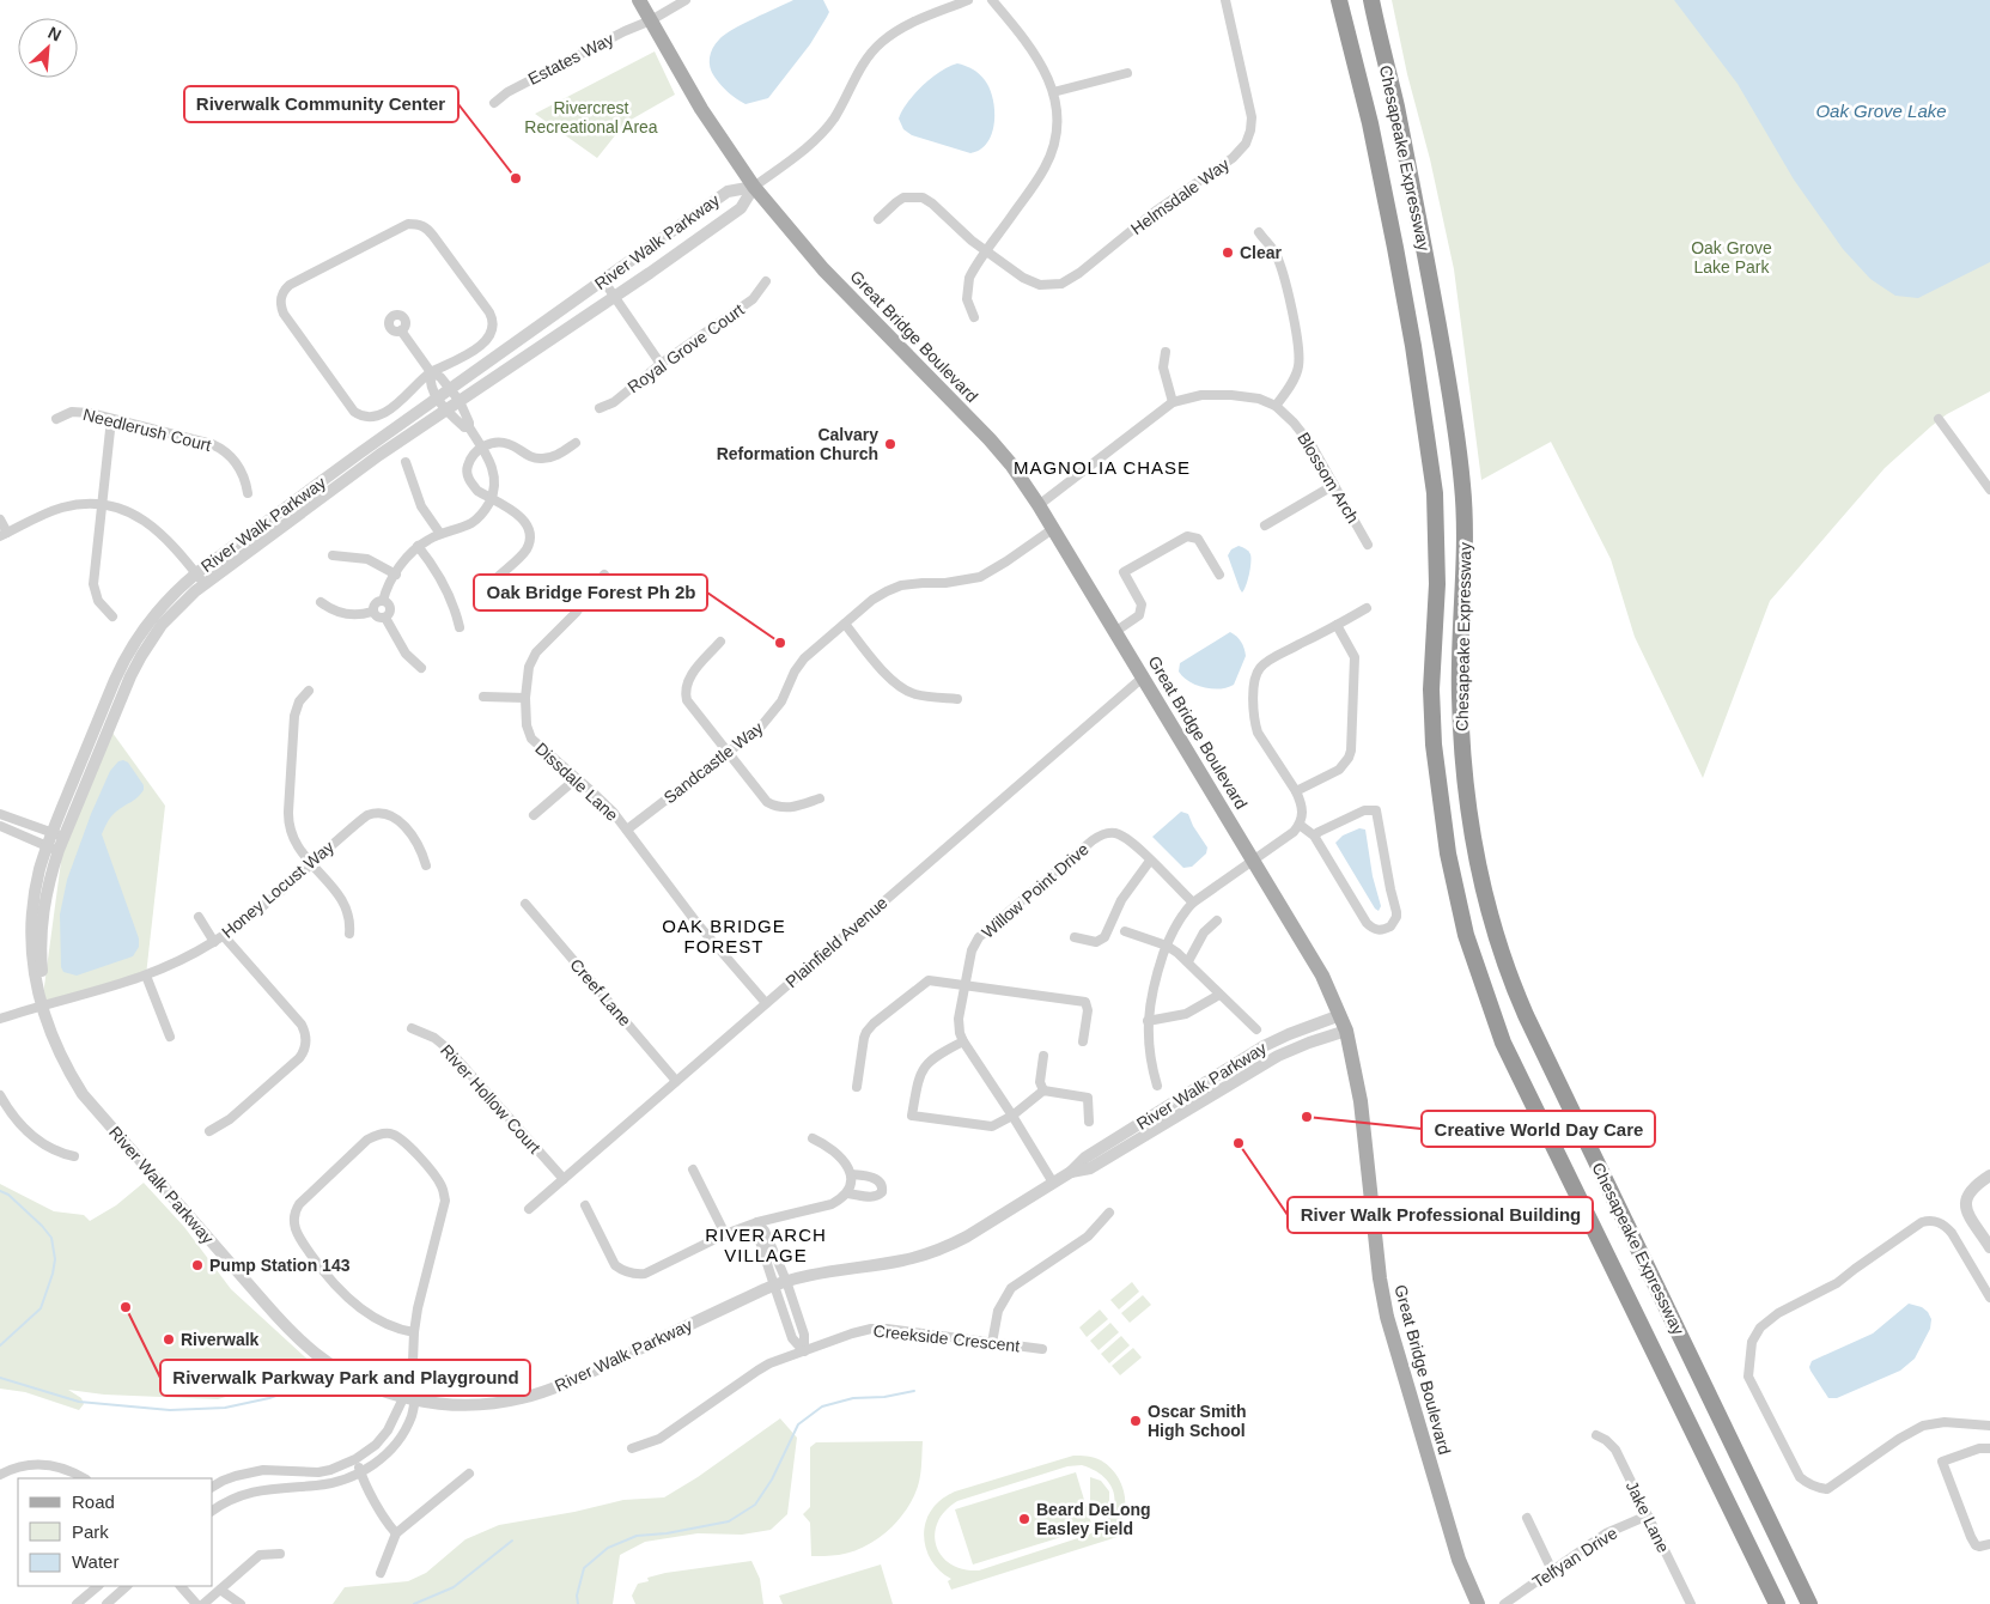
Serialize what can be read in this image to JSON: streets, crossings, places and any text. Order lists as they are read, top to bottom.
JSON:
{
  "streets": {
    "highway": ["Chesapeake Expressway"],
    "main road": ["Great Bridge Boulevard"],
    "street": [
      "Estates Way",
      "Helmsdale Way",
      "River Walk Parkway",
      "Royal Grove Court",
      "Needlerush Court",
      "Blossom Arch",
      "Sandcastle Way",
      "Dissdale Lane",
      "Honey Locust Way",
      "Willow Point Drive",
      "Plainfield Avenue",
      "Creef Lane",
      "River Hollow Court",
      "Creekside Crescent",
      "Jake Lane",
      "Telfyan Drive"
    ]
  },
  "crossings": [
    ["Estates Way", "Great Bridge Boulevard"],
    ["River Walk Parkway", "Great Bridge Boulevard"],
    ["River Walk Parkway", "Honey Locust Way"],
    ["River Walk Parkway", "Willow Point Drive"],
    ["Great Bridge Boulevard", "Blossom Arch"],
    ["Great Bridge Boulevard", "Sandcastle Way"],
    ["Great Bridge Boulevard", "Plainfield Avenue"],
    ["Sandcastle Way", "Dissdale Lane"],
    ["Dissdale Lane", "Plainfield Avenue"],
    ["Plainfield Avenue", "Creef Lane"],
    ["Plainfield Avenue", "River Hollow Court"],
    ["Jake Lane", "Telfyan Drive"]
  ],
  "districts": ["MAGNOLIA CHASE", "OAK BRIDGE FOREST", "RIVER ARCH VILLAGE"],
  "water": ["Oak Grove Lake"],
  "parks": ["Rivercrest Recreational Area", "Oak Grove Lake Park"],
  "places": [
    "Riverwalk Community Center",
    "Clear",
    "Calvary Reformation Church",
    "Oak Bridge Forest Ph 2b",
    "Creative World Day Care",
    "River Walk Professional Building",
    "Pump Station 143",
    "Riverwalk Parkway Park and Playground",
    "Riverwalk",
    "Oscar Smith High School",
    "Beard DeLong Easley Field"
  ],
  "legend": ["Road", "Park", "Water"],
  "north": "top right"
}
